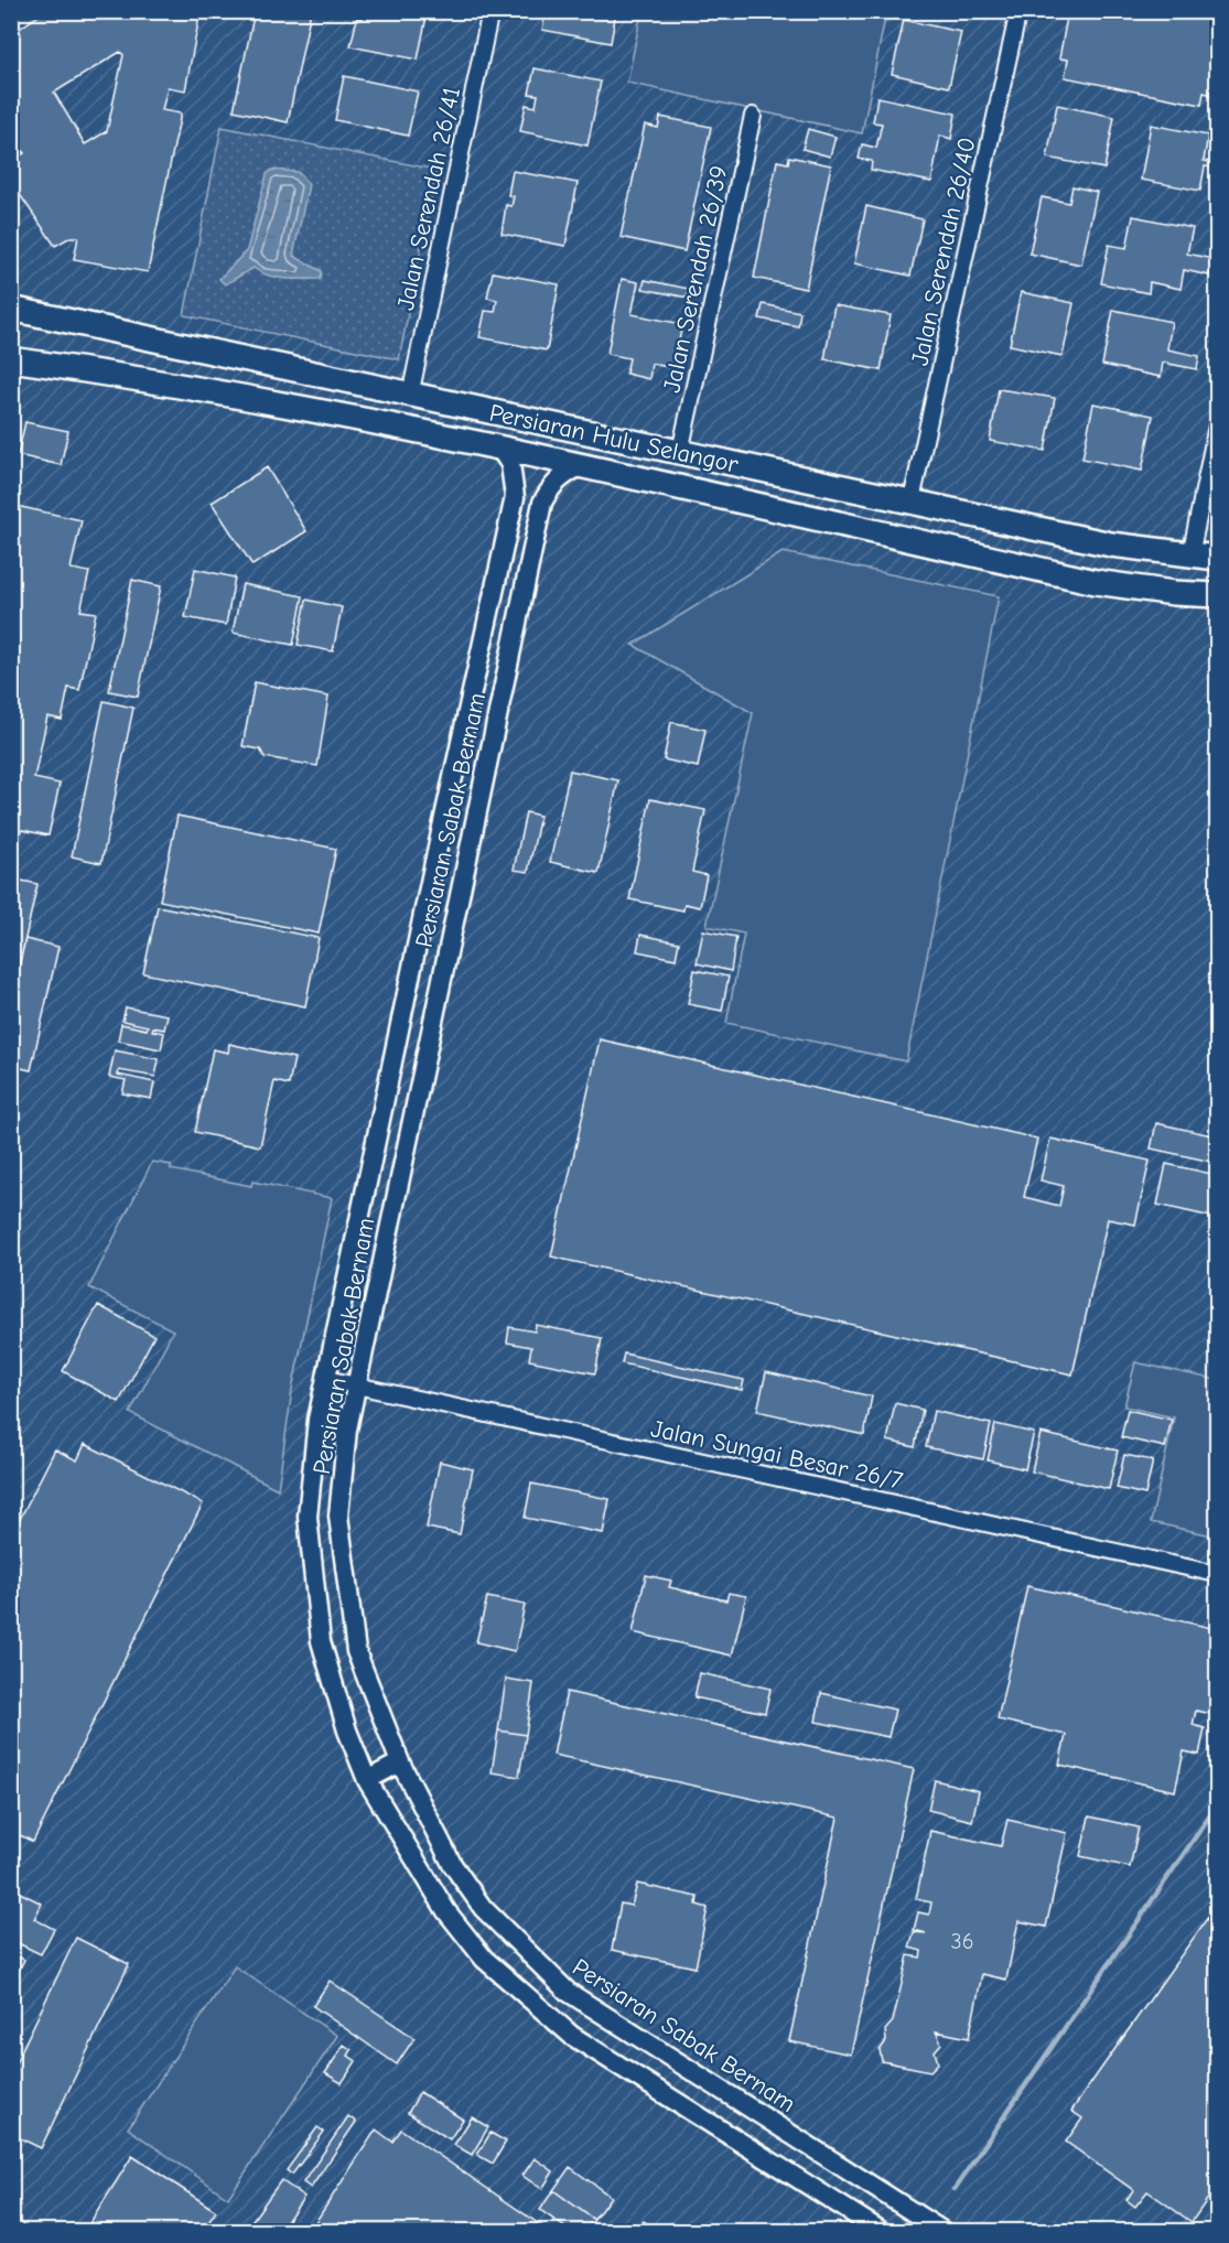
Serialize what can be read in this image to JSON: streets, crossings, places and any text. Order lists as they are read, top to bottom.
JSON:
{
  "streets": {
    "main road": ["Persiaran Hulu Selangor"],
    "street": [
      "Jalan Serendah 26/41",
      "Jalan Serendah 26/40",
      "Jalan Serendah 26/39",
      "Persiaran Sabak Bernam",
      "Jalan Sungai Besar 26/7"
    ]
  },
  "crossings": [
    ["Jalan Serendah 26/41", "Persiaran Hulu Selangor"],
    ["Jalan Serendah 26/40", "Persiaran Hulu Selangor"],
    ["Jalan Serendah 26/39", "Persiaran Hulu Selangor"],
    ["Persiaran Hulu Selangor", "Persiaran Sabak Bernam"],
    ["Persiaran Sabak Bernam", "Jalan Sungai Besar 26/7"]
  ],
  "house_numbers": ["36"]
}
